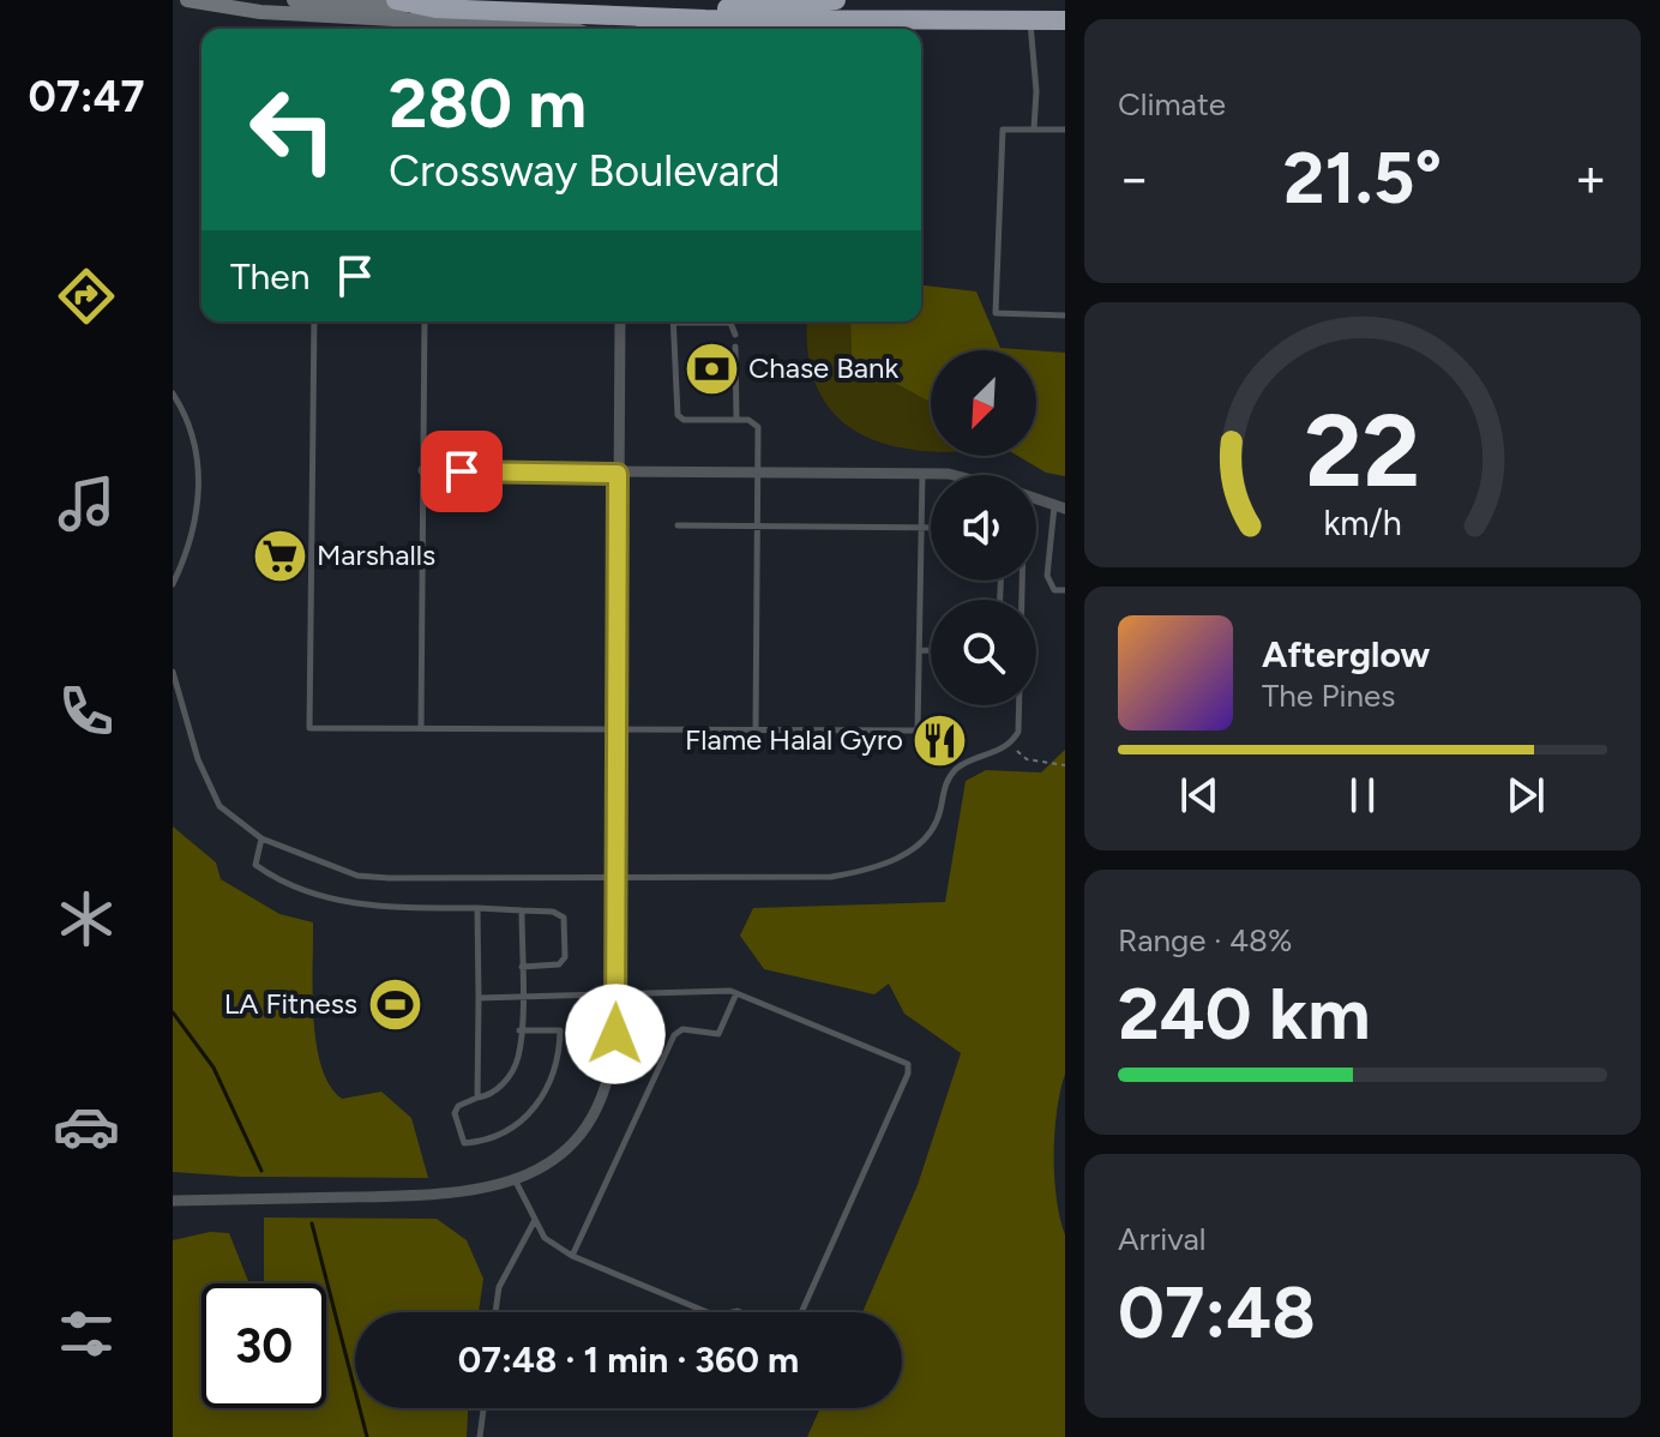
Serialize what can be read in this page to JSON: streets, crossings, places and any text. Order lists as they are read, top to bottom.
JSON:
{
  "places": {
    "bank": ["Chase Bank"],
    "supermarket": ["Marshalls"],
    "restaurant": ["Flame Halal Gyro"],
    "sports": ["LA Fitness"]
  },
  "north": "bottom left",
  "page": {
    "tabs": "07:47",
    "tile": [
      "Climate",
      ["Range · 48%", "240 km"],
      ["Arrival", "07:48"]
    ],
    "turn": ["280 m", "Crossway Boulevard"],
    "heat": ["−", "21.5°", "+"],
    "then": "Then",
    "song": ["Afterglow", "The Pines"],
    "limit": "30",
    "trip": "07:48 · 1 min · 360 m",
    "gauge": ["22", "km/h"]
  }
}
